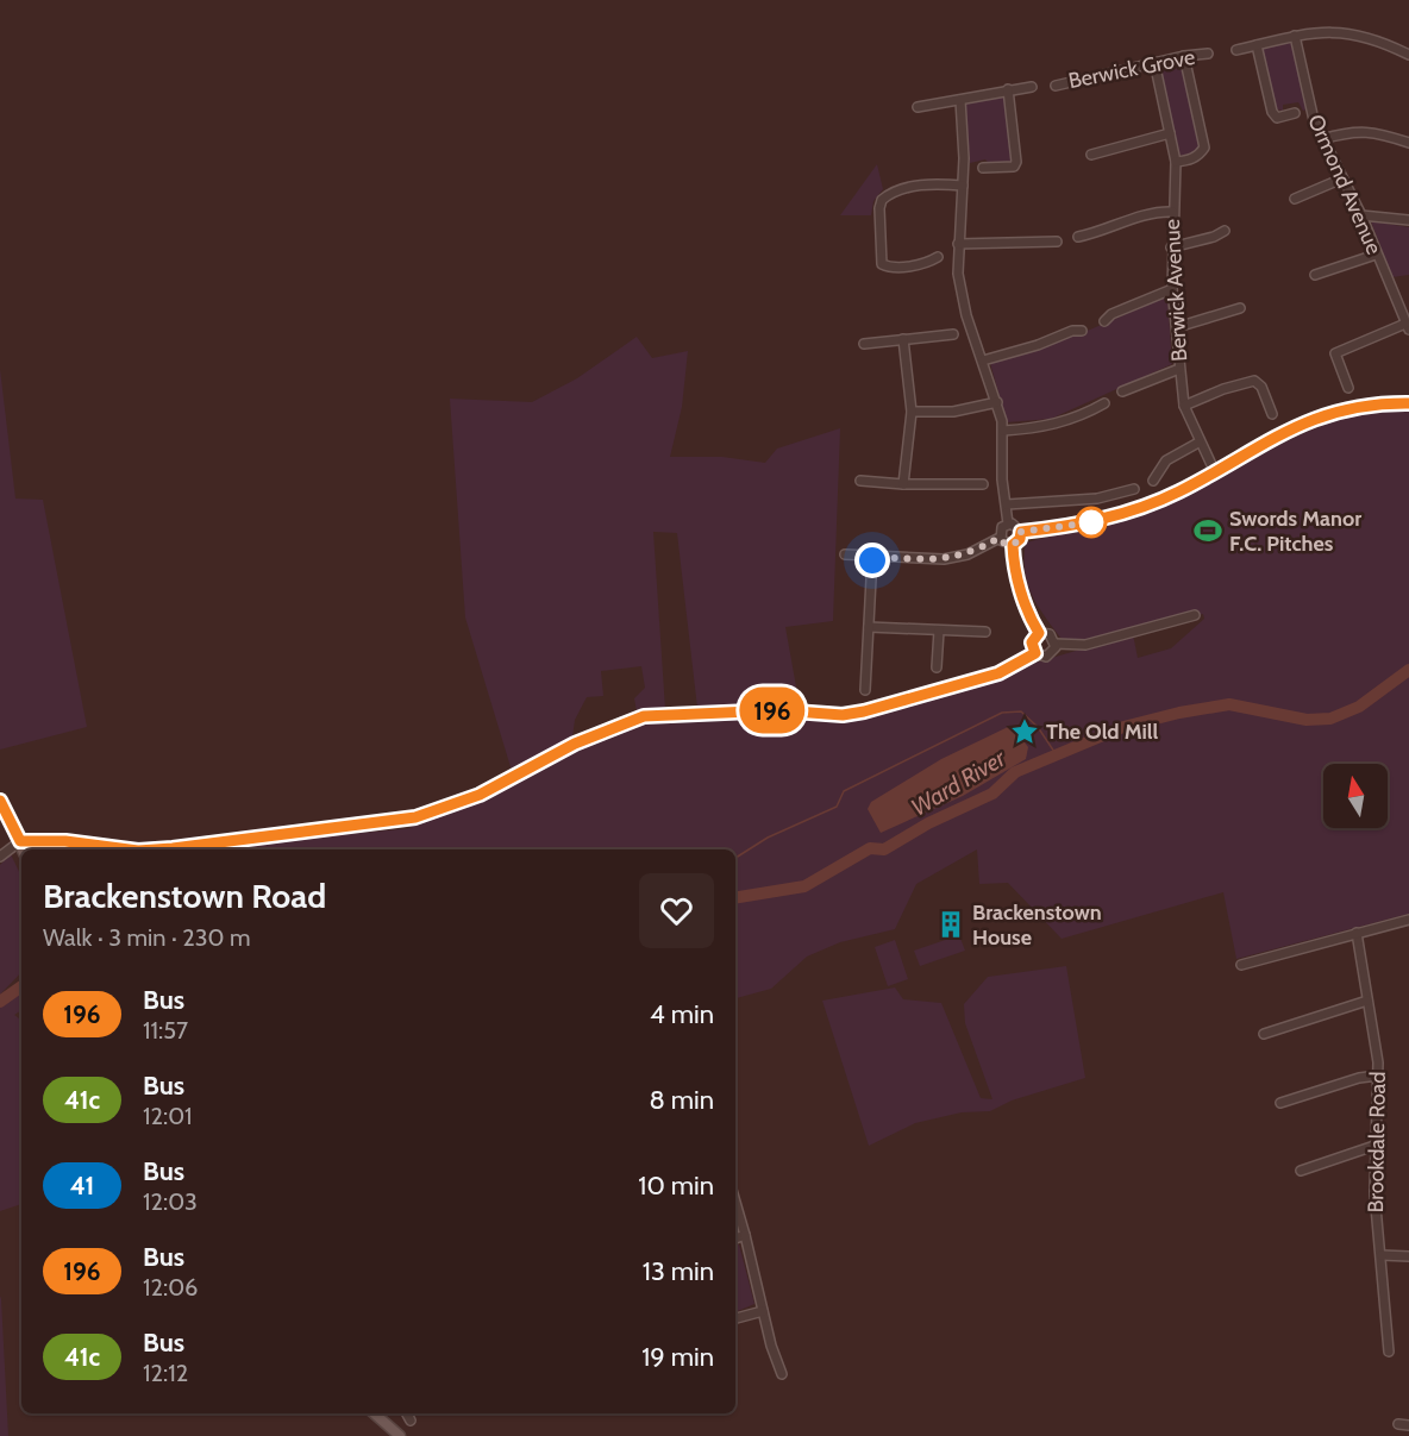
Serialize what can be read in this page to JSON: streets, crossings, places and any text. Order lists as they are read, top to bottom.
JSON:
{
  "streets": {
    "street": [
      "Berwick Grove",
      "Ormond Avenue",
      "Berwick Avenue",
      "Brookdale Road"
    ]
  },
  "crossings": [
    ["Berwick Grove", "Berwick Avenue"]
  ],
  "water": ["Ward River"],
  "places": {
    "sports": ["Swords Manor F.C. Pitches"],
    "place": ["The Old Mill"],
    "building": ["Brackenstown House"]
  },
  "lines": ["bus line 196"],
  "north": "top",
  "page": {
    "on_map": "196",
    "heading": ["Brackenstown Road", "Walk · 3 min · 230 m"],
    "list": [
      {
        "mark": "196",
        "name": "Bus",
        "note": "11:57",
        "value": "4 min"
      },
      {
        "mark": "41c",
        "name": "Bus",
        "note": "12:01",
        "value": "8 min"
      },
      {
        "mark": "41",
        "name": "Bus",
        "note": "12:03",
        "value": "10 min"
      },
      {
        "mark": "196",
        "name": "Bus",
        "note": "12:06",
        "value": "13 min"
      },
      {
        "mark": "41c",
        "name": "Bus",
        "note": "12:12",
        "value": "19 min"
      }
    ]
  }
}
